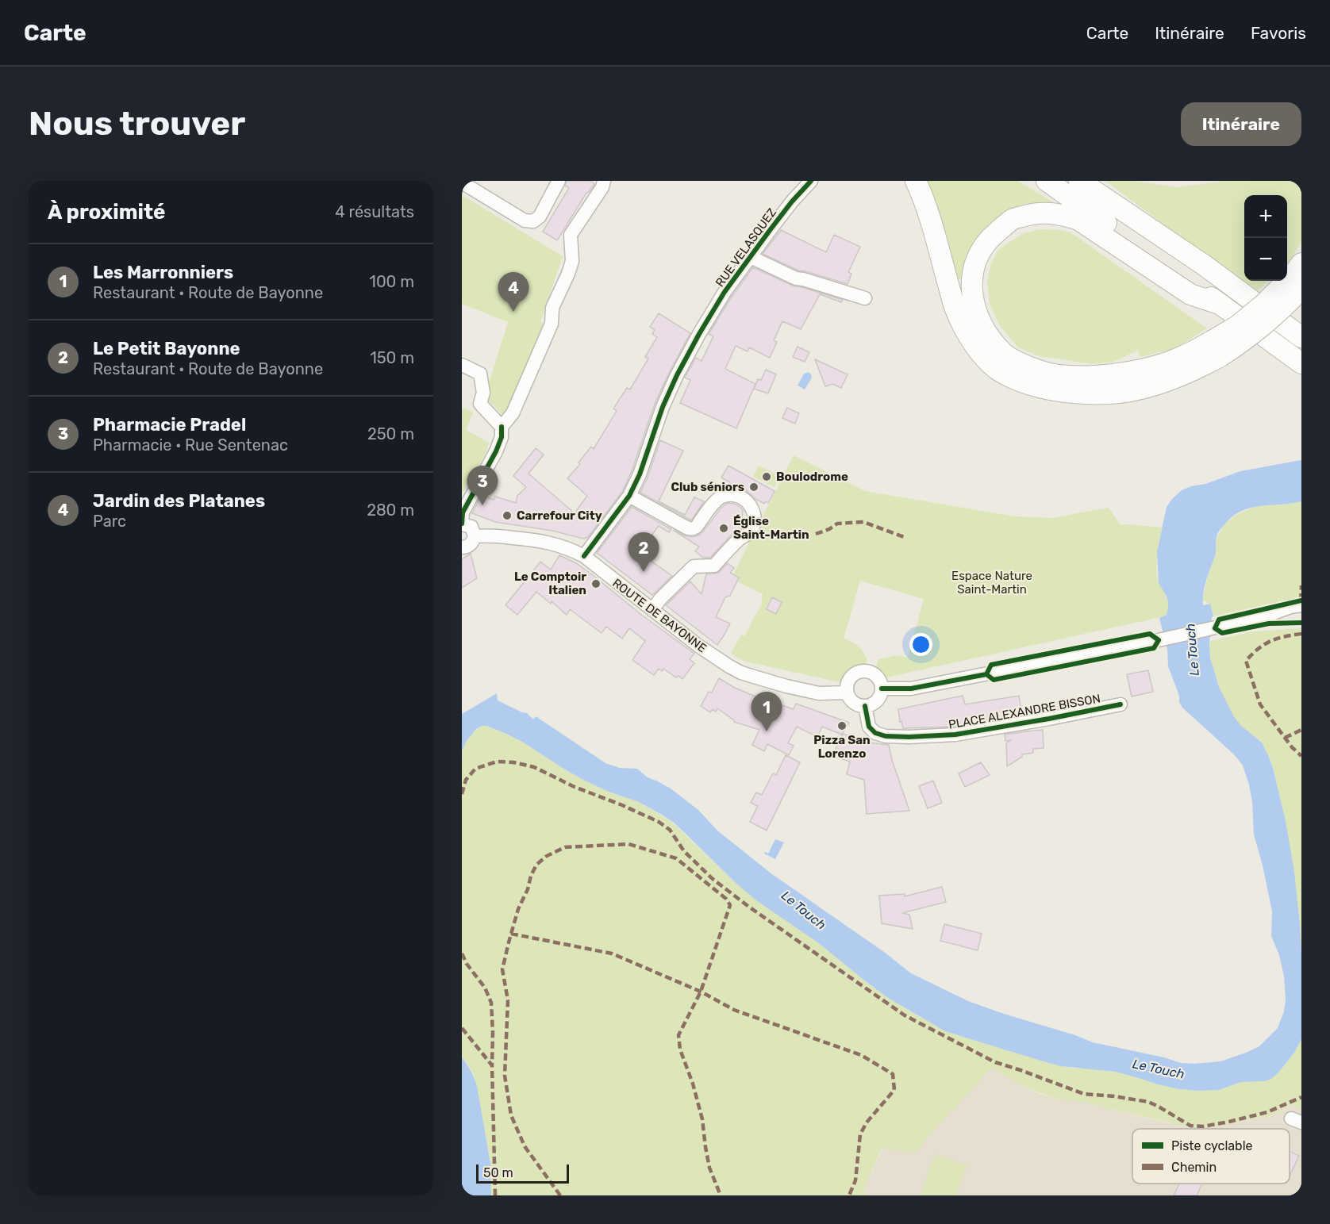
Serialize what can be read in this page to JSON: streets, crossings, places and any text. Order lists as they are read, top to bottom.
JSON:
{
  "streets": {
    "street": ["RUE VELASQUEZ", "ROUTE DE BAYONNE", "PLACE ALEXANDRE BISSON"]
  },
  "crossings": [
    ["RUE VELASQUEZ", "ROUTE DE BAYONNE"],
    ["ROUTE DE BAYONNE", "PLACE ALEXANDRE BISSON"]
  ],
  "water": ["Le Touch"],
  "parks": ["Espace Nature Saint-Martin"],
  "places": [
    "Boulodrome",
    "Club séniors",
    "Carrefour City",
    "Église Saint-Martin",
    "Le Comptoir Italien",
    "Pizza San Lorenzo"
  ],
  "legend": ["Piste cyclable", "Chemin"],
  "scale_bar": "50 m",
  "page": {
    "header": "Carte",
    "nav": ["Carte", "Itinéraire", "Favoris"],
    "buttons": "Itinéraire",
    "title": "Nous trouver",
    "heading": ["À proximité", "4 résultats"],
    "map_buttons": ["+", "−"],
    "list": [
      {
        "mark": "1",
        "name": "Les Marronniers",
        "note": "Restaurant · Route de Bayonne",
        "value": "100 m"
      },
      {
        "mark": "2",
        "name": "Le Petit Bayonne",
        "note": "Restaurant · Route de Bayonne",
        "value": "150 m"
      },
      {
        "mark": "3",
        "name": "Pharmacie Pradel",
        "note": "Pharmacie · Rue Sentenac",
        "value": "250 m"
      },
      {
        "mark": "4",
        "name": "Jardin des Platanes",
        "note": "Parc",
        "value": "280 m"
      }
    ],
    "pins": [
      "4",
      "3",
      "2",
      "1"
    ],
    "scale": "50 m"
  }
}
